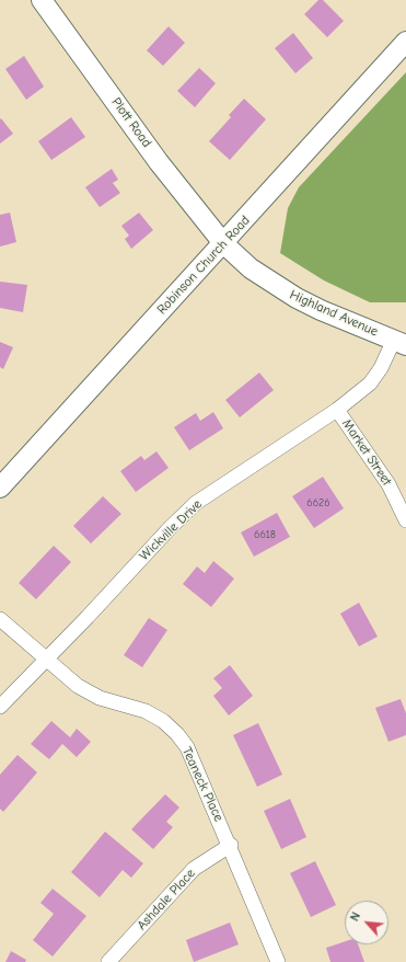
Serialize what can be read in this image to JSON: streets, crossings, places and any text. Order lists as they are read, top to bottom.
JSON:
{
  "streets": {
    "street": [
      "Plott Road",
      "Robinson Church Road",
      "Highland Avenue",
      "Market Street",
      "Wickville Drive",
      "Teaneck Place",
      "Ashdale Place"
    ]
  },
  "crossings": [
    ["Plott Road", "Robinson Church Road"],
    ["Plott Road", "Highland Avenue"],
    ["Robinson Church Road", "Highland Avenue"],
    ["Highland Avenue", "Wickville Drive"],
    ["Market Street", "Wickville Drive"],
    ["Wickville Drive", "Teaneck Place"],
    ["Teaneck Place", "Ashdale Place"]
  ],
  "house_numbers": ["6626", "6618"],
  "north": "top left"
}
